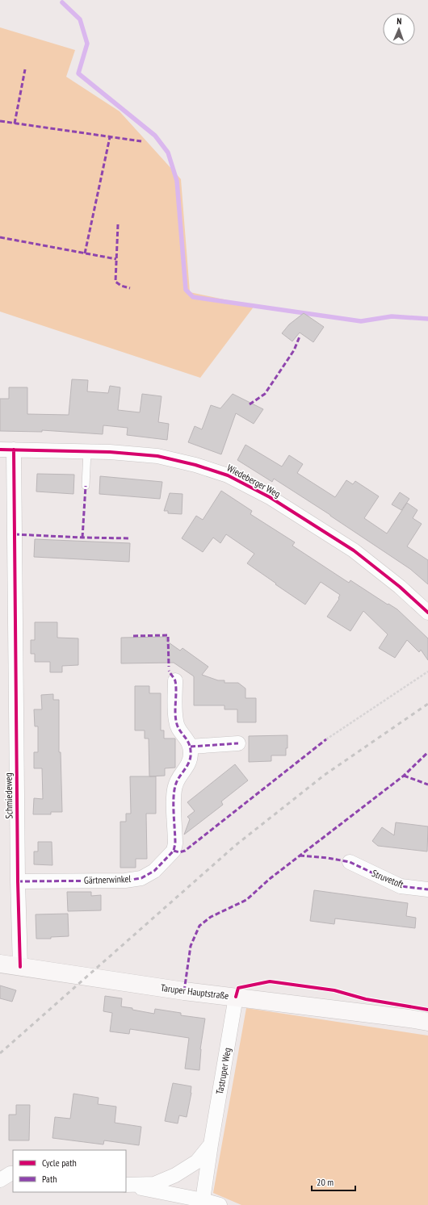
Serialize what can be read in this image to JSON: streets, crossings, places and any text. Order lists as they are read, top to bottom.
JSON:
{
  "streets": {
    "street": [
      "Wiedeberger Weg",
      "Schmiedeweg",
      "Struvetoft",
      "Gärtnerwinkel",
      "Taruper Hauptstraße",
      "Tastruper Weg"
    ]
  },
  "crossings": [
    ["Wiedeberger Weg", "Schmiedeweg"],
    ["Schmiedeweg", "Gärtnerwinkel"],
    ["Schmiedeweg", "Taruper Hauptstraße"],
    ["Taruper Hauptstraße", "Tastruper Weg"]
  ],
  "legend": ["Cycle path", "Path"],
  "scale_bar": "20 m",
  "north": "top"
}
